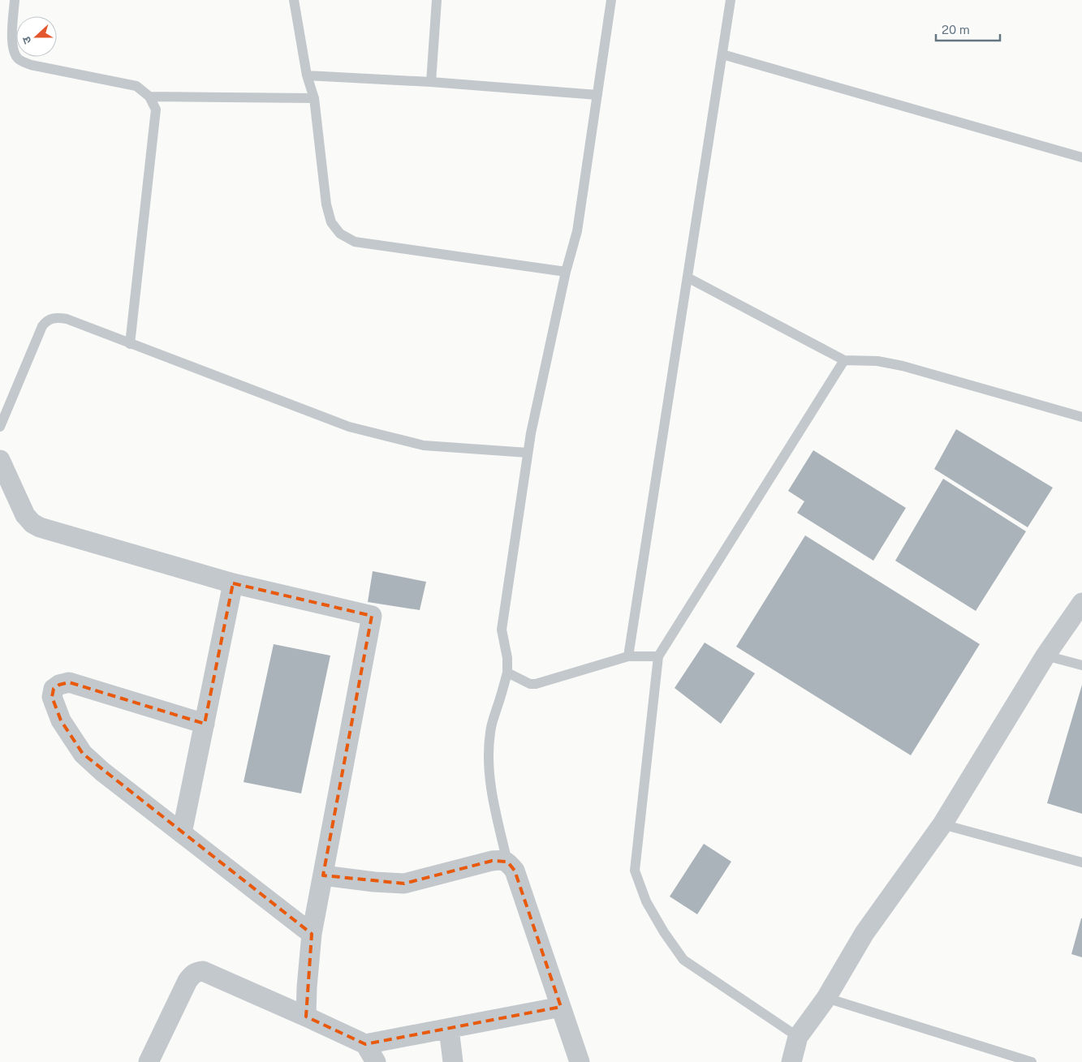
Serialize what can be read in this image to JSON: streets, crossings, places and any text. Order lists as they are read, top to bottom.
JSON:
{
  "scale_bar": "20 m",
  "north": "left"
}
